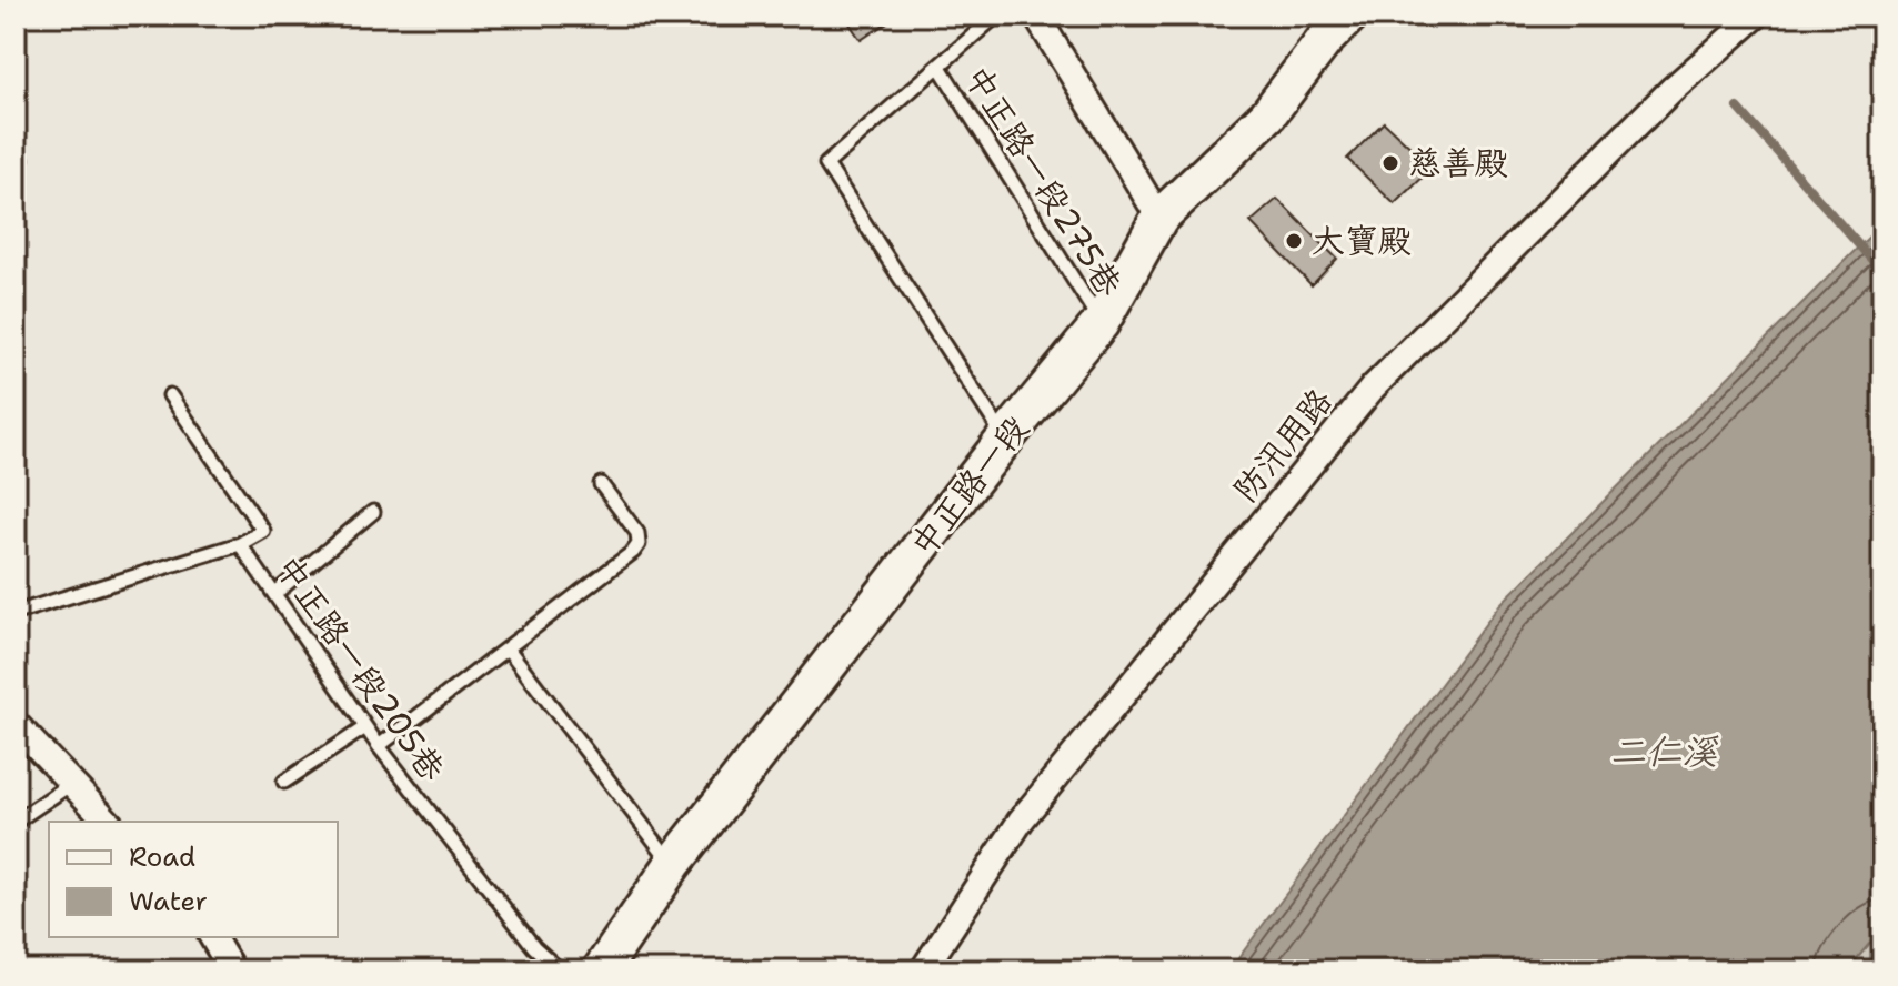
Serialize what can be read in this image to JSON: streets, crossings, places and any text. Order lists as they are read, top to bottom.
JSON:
{
  "streets": {
    "street": ["防汛用路", "中正路一段"],
    "lane": ["中正路一段275巷", "中正路一段205巷"]
  },
  "crossings": [
    ["中正路一段275巷", "中正路一段"]
  ],
  "water": ["二仁溪"],
  "places": ["慈善殿", "大寶殿"],
  "legend": ["Road", "Water"]
}
